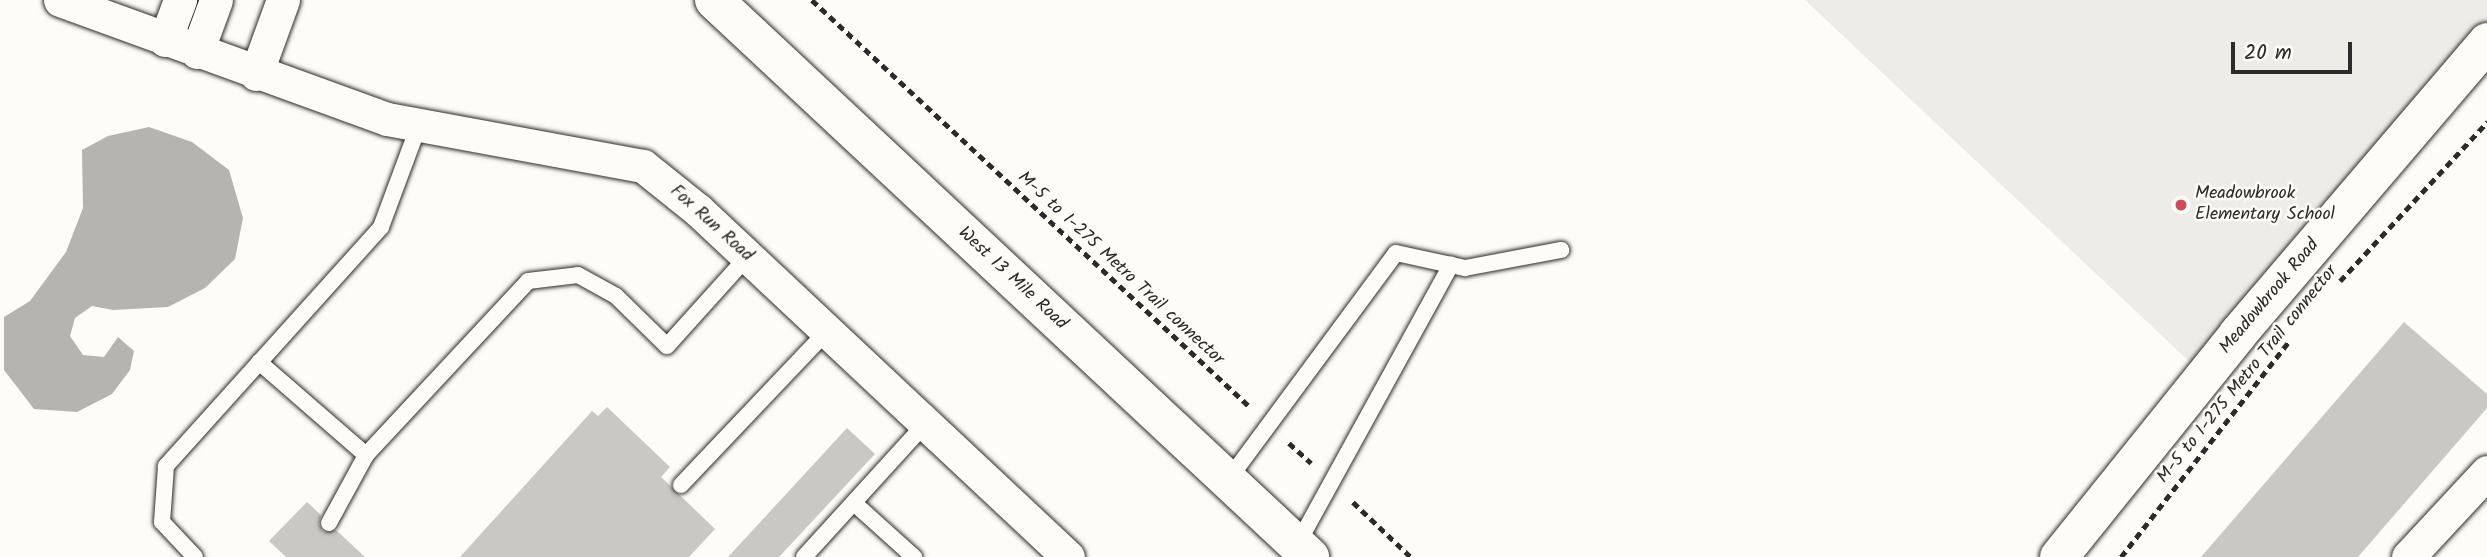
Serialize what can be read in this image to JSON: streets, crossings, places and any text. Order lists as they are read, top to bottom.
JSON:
{
  "streets": {
    "street": ["Fox Run Road", "West 13 Mile Road", "Meadowbrook Road"],
    "path": ["M-5 to I-275 Metro Trail connector"]
  },
  "places": ["Meadowbrook Elementary School"],
  "scale_bar": "20 m"
}
